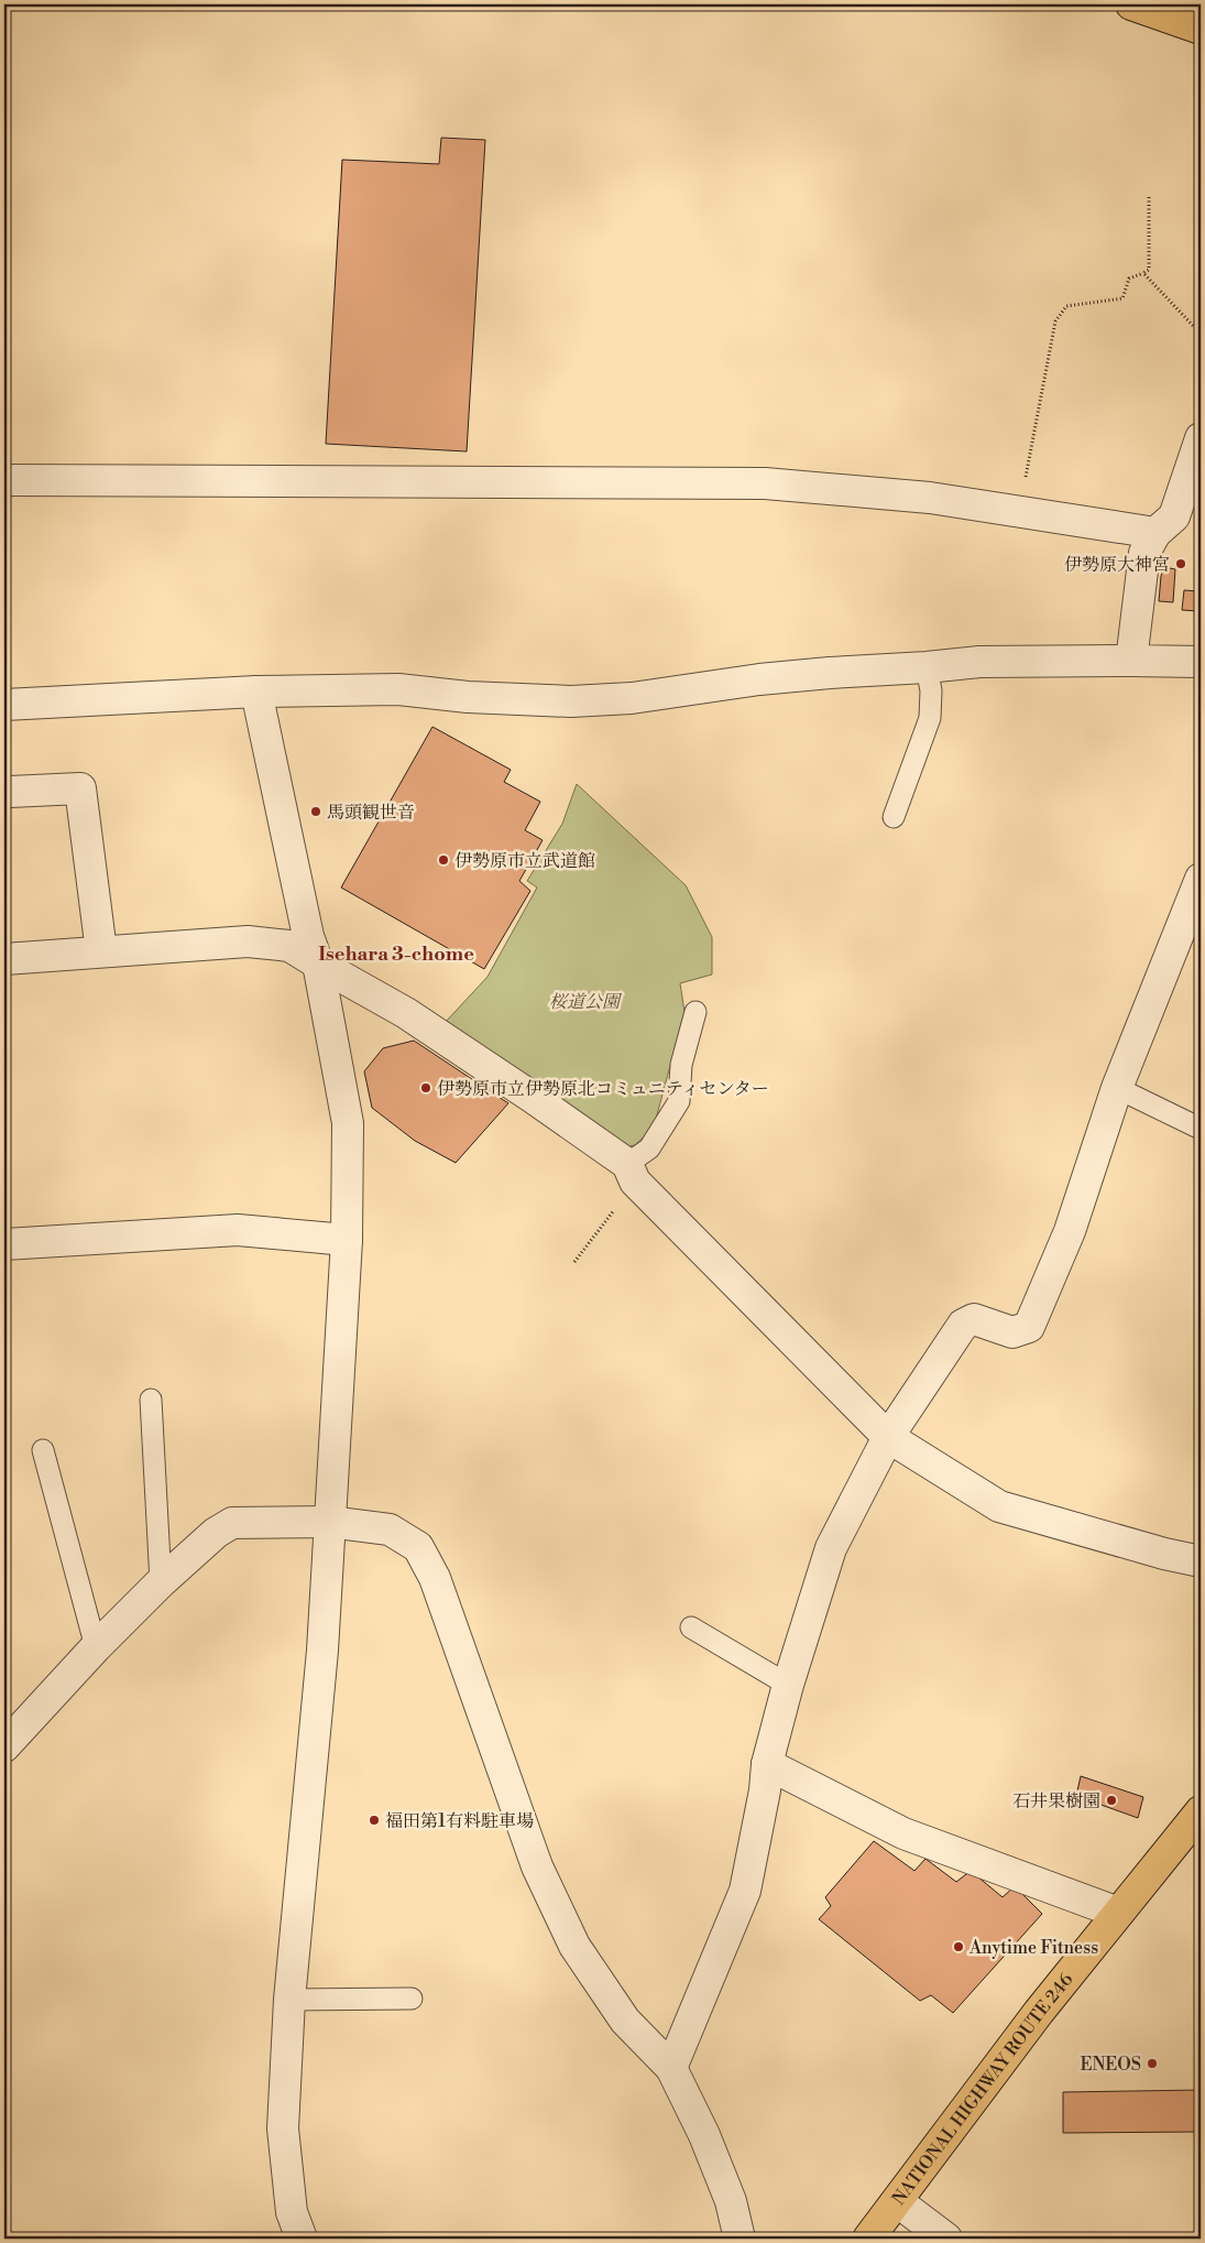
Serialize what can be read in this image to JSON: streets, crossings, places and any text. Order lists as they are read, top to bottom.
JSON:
{
  "streets": {
    "main road": ["NATIONAL HIGHWAY ROUTE 246"]
  },
  "districts": ["Isehara 3-chome"],
  "parks": ["桜道公園"],
  "places": [
    "伊勢原大神宮",
    "馬頭観世音",
    "伊勢原市立武道館",
    "伊勢原市立伊勢原北コミュニティセンター",
    "石井果樹園",
    "福田第1有料駐車場",
    "Anytime Fitness",
    "ENEOS"
  ]
}
